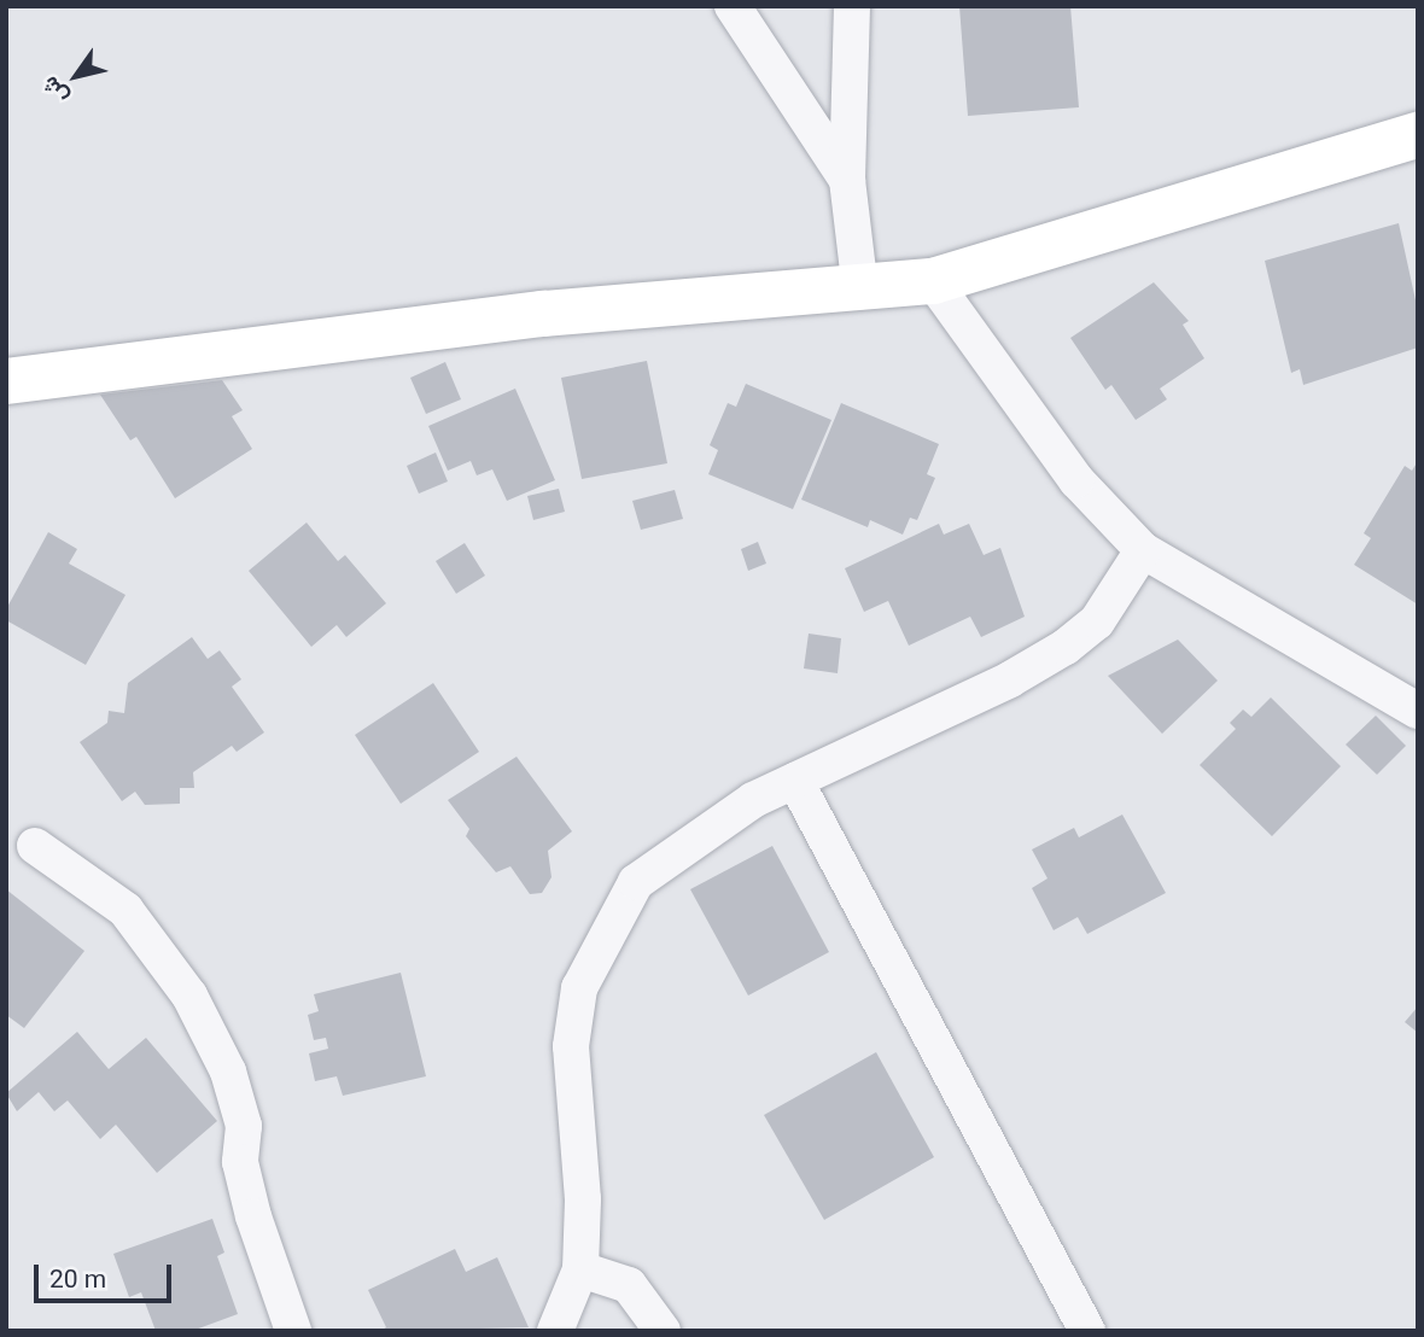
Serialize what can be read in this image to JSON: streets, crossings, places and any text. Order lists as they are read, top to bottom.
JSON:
{
  "scale_bar": "20 m",
  "north": "bottom left"
}
